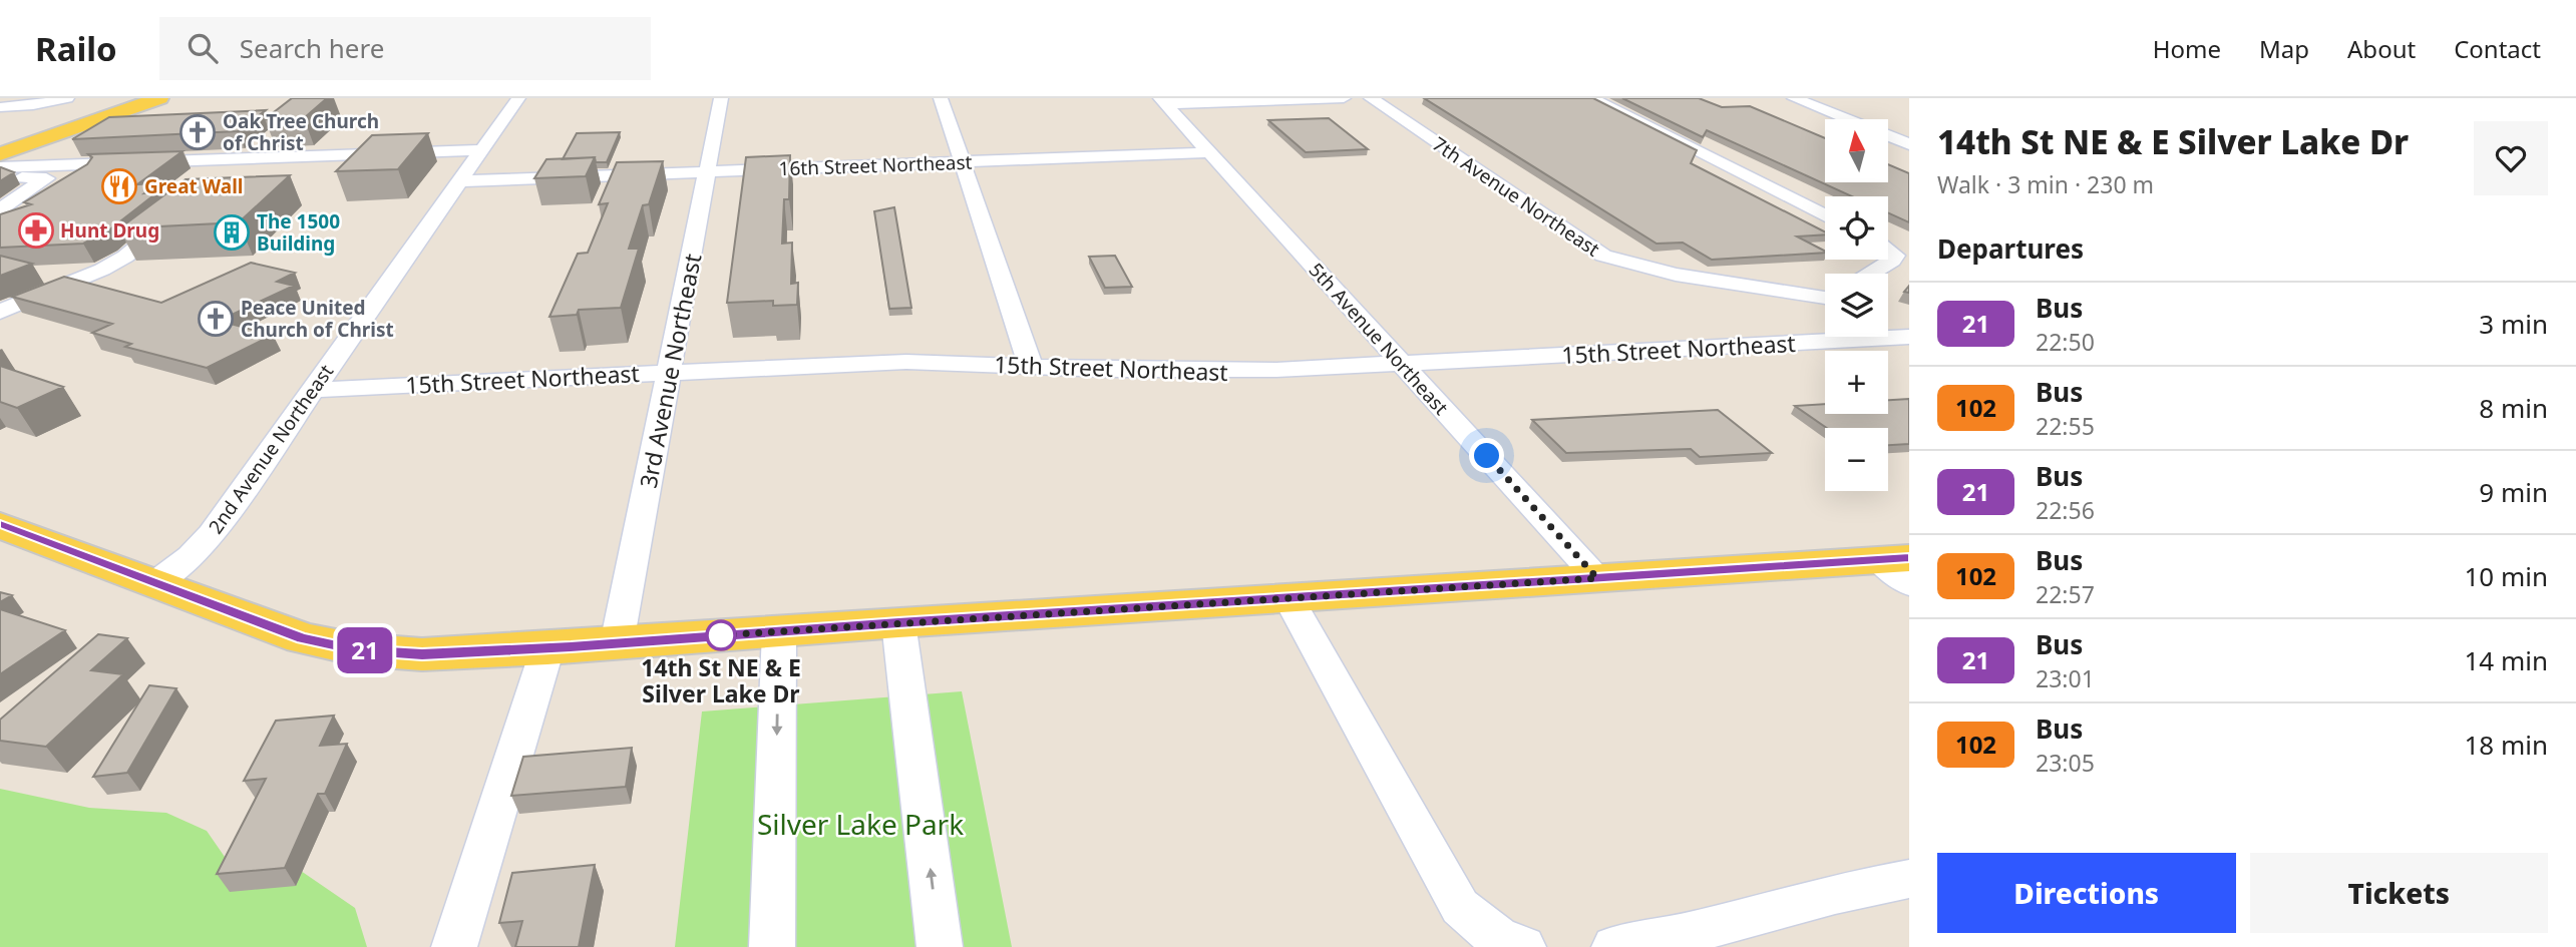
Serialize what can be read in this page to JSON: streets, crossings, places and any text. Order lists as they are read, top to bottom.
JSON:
{
  "streets": {
    "street": [
      "16th Street Northeast",
      "7th Avenue Northeast",
      "5th Avenue Northeast",
      "15th Street Northeast",
      "3rd Avenue Northeast",
      "2nd Avenue Northeast"
    ]
  },
  "crossings": [
    ["16th Street Northeast", "5th Avenue Northeast"],
    ["16th Street Northeast", "3rd Avenue Northeast"],
    ["16th Street Northeast", "2nd Avenue Northeast"],
    ["5th Avenue Northeast", "15th Street Northeast"],
    ["15th Street Northeast", "3rd Avenue Northeast"],
    ["15th Street Northeast", "2nd Avenue Northeast"]
  ],
  "parks": ["Silver Lake Park"],
  "places": {
    "church": ["Oak Tree Church of Christ", "Peace United Church of Christ"],
    "restaurant": ["Great Wall"],
    "pharmacy": ["Hunt Drug"],
    "building": ["The 1500 Building"],
    "other": ["14th St NE & E Silver Lake Dr"]
  },
  "lines": ["bus line 21"],
  "north": "top",
  "page": {
    "header": "Railo",
    "search": "Search here",
    "nav": [
      "Home",
      "Map",
      "About",
      "Contact"
    ],
    "on_map": "21",
    "heading": [
      ["14th St NE & E Silver Lake Dr", "Walk · 3 min · 230 m"],
      "Departures"
    ],
    "map_buttons": ["+", "−"],
    "list": [
      {
        "mark": "21",
        "name": "Bus",
        "note": "22:50",
        "value": "3 min"
      },
      {
        "mark": "102",
        "name": "Bus",
        "note": "22:55",
        "value": "8 min"
      },
      {
        "mark": "21",
        "name": "Bus",
        "note": "22:56",
        "value": "9 min"
      },
      {
        "mark": "102",
        "name": "Bus",
        "note": "22:57",
        "value": "10 min"
      },
      {
        "mark": "21",
        "name": "Bus",
        "note": "23:01",
        "value": "14 min"
      },
      {
        "mark": "102",
        "name": "Bus",
        "note": "23:05",
        "value": "18 min"
      }
    ],
    "buttons": ["Directions", "Tickets"]
  }
}
